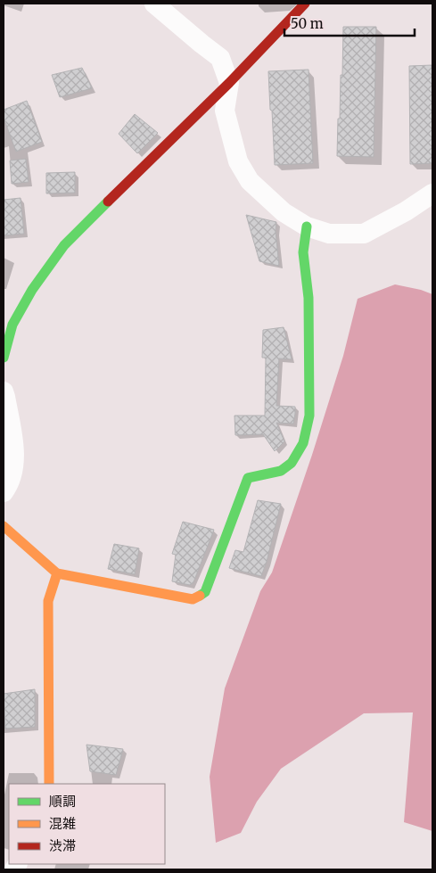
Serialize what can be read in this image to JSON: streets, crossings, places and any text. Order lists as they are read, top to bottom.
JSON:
{
  "legend": ["順調", "混雑", "渋滞"],
  "scale_bar": "50 m"
}
